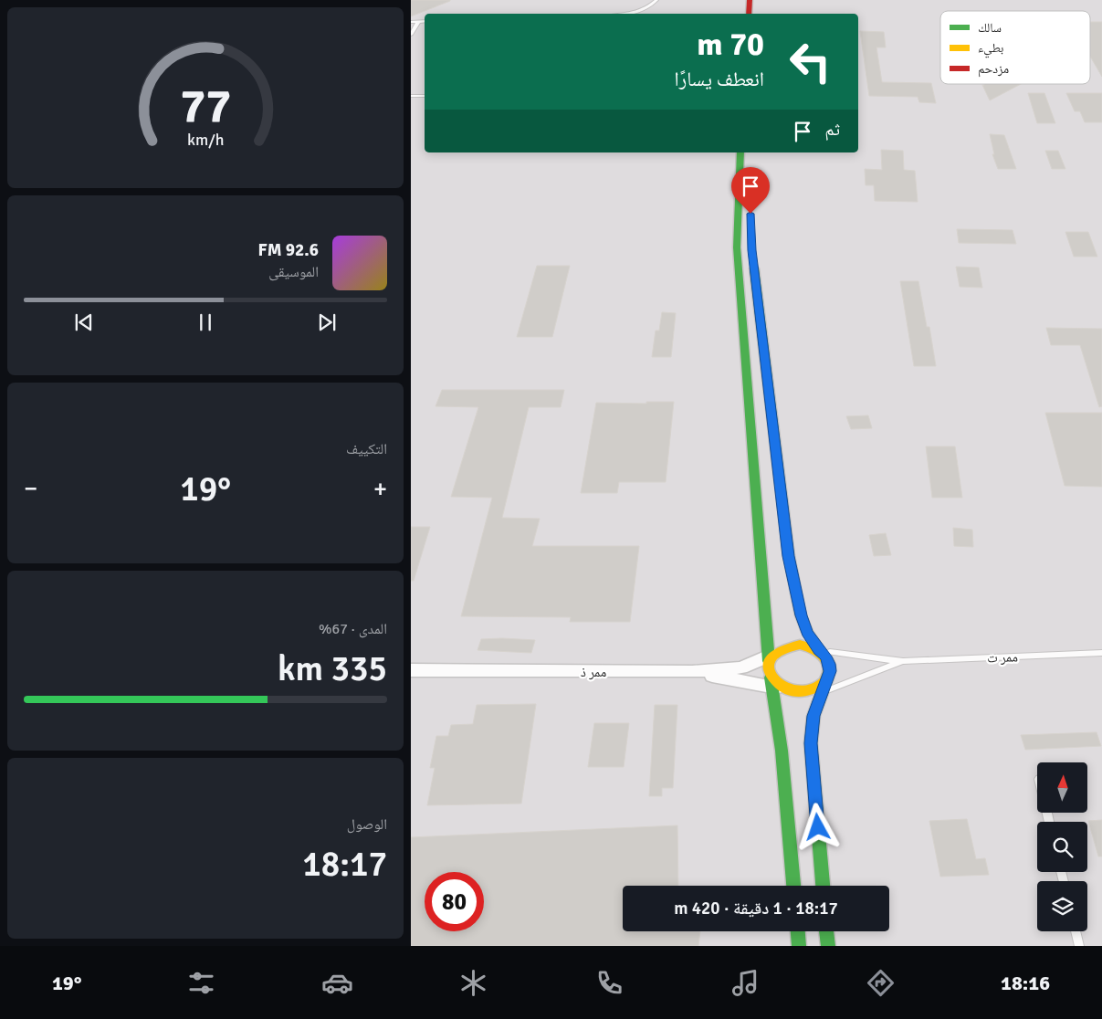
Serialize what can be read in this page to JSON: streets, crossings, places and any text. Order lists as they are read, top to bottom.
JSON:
{
  "streets": {
    "street": ["ممر ذ"],
    "lane": ["ممر ت"]
  },
  "crossings": [
    ["ممر ت", "ممر ذ"]
  ],
  "legend": ["سالك", "بطيء", "مزدحم"],
  "north": "top",
  "page": {
    "turn": ["70 m", "انعطف يسارًا"],
    "then": "ثم",
    "song": ["92.6 FM", "الموسيقى"],
    "tile": [
      "التكييف",
      ["المدى · 67%", "335 km"],
      ["الوصول", "18:17"]
    ],
    "heat": ["−", "19°", "+"],
    "limit": "80",
    "trip": "18:17 · 1 دقيقة · 420 m",
    "tabs": ["18:16", "19°"],
    "gauge": ["77", "km/h"]
  }
}
